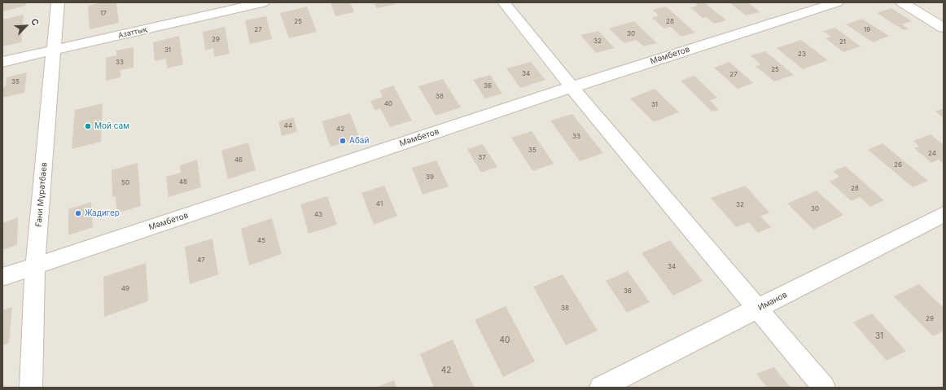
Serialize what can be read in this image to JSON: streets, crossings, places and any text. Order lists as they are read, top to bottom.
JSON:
{
  "streets": {
    "street": [
      "Азаттық",
      "Мәмбетов",
      "Ғани Мұратбаев",
      "Иманов"
    ]
  },
  "crossings": [
    ["Азаттық", "Ғани Мұратбаев"],
    ["Мәмбетов", "Ғани Мұратбаев"]
  ],
  "places": ["Мой сам", "Абай", "Жадигер"],
  "house_numbers": [
    "17",
    "25",
    "28",
    "27",
    "19",
    "30",
    "29",
    "32",
    "21",
    "31",
    "23",
    "33",
    "25",
    "34",
    "27",
    "35",
    "36",
    "38",
    "40",
    "31",
    "44",
    "42",
    "33",
    "35",
    "24",
    "37",
    "46",
    "26",
    "39",
    "48",
    "50",
    "28",
    "41",
    "32",
    "30",
    "43",
    "45",
    "47",
    "34",
    "49",
    "36",
    "38",
    "29",
    "31",
    "40",
    "42"
  ],
  "north": "top right"
}
